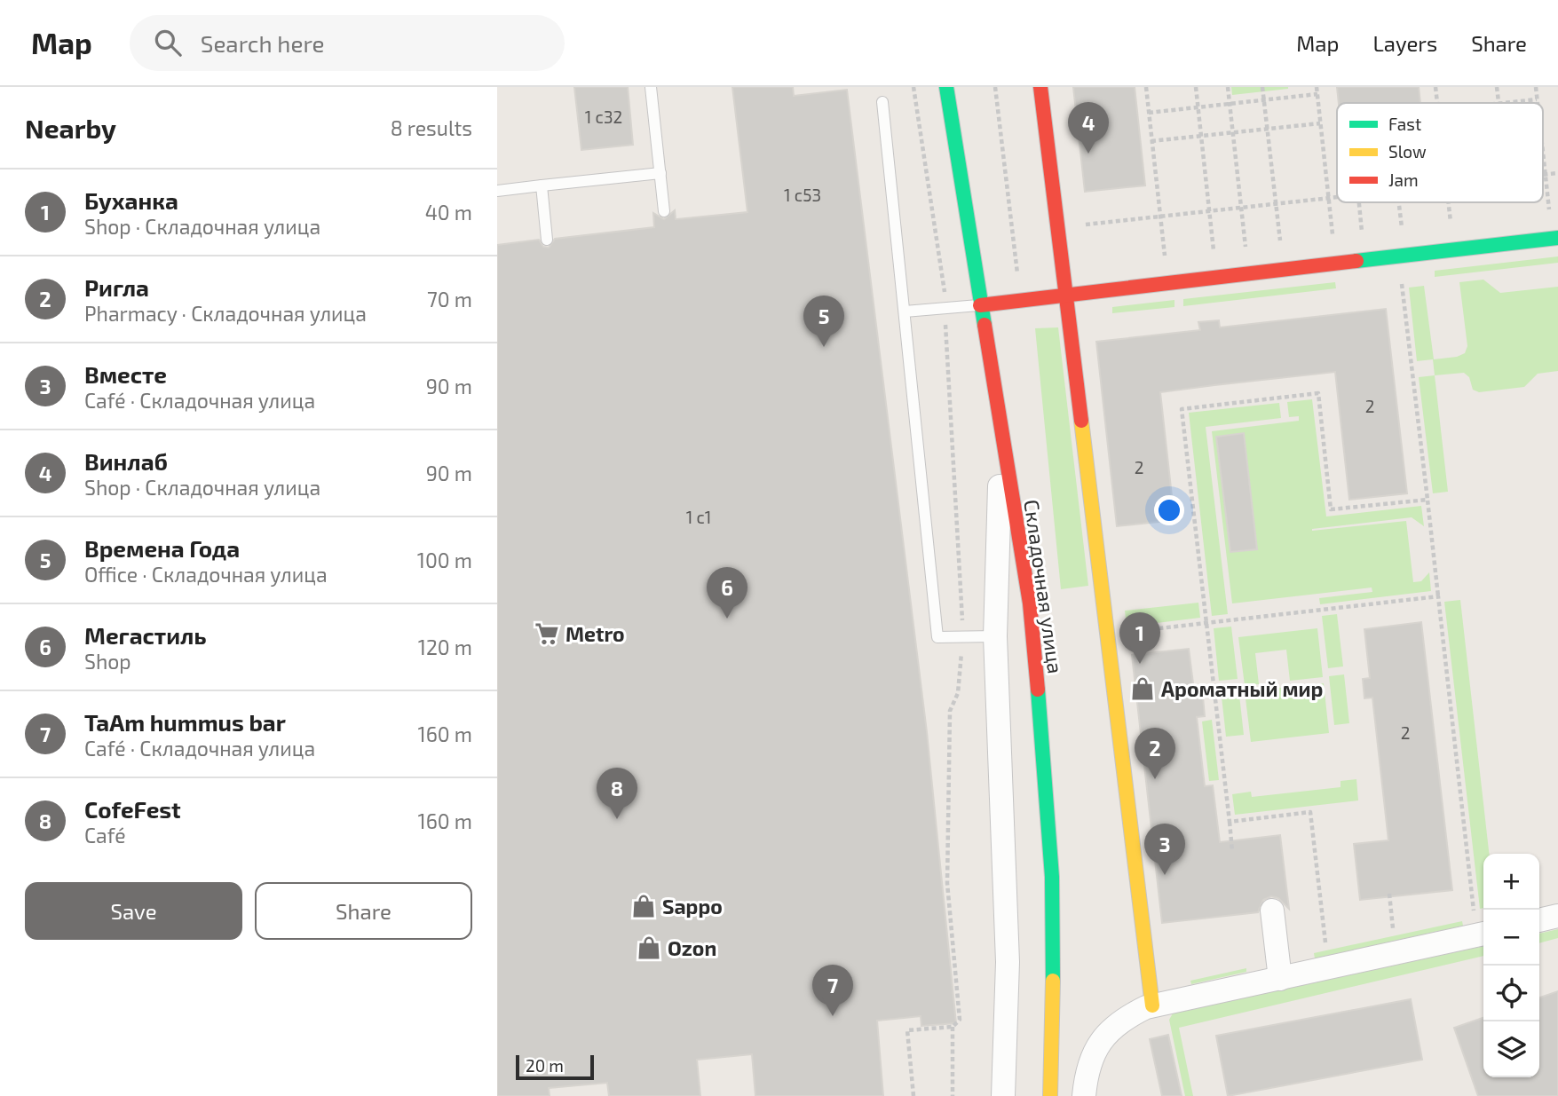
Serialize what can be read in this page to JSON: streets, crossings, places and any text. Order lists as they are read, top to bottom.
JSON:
{
  "streets": {
    "street": ["Складочная улица"]
  },
  "places": {
    "supermarket": ["Metro"],
    "shop": ["Ароматный мир", "Sappo", "Ozon"]
  },
  "house_numbers": [
    "1 с32",
    "1 с53",
    "2",
    "2",
    "1 с1",
    "2"
  ],
  "legend": ["Fast", "Slow", "Jam"],
  "scale_bar": "20 m",
  "page": {
    "header": "Map",
    "search": "Search here",
    "nav": ["Map", "Layers", "Share"],
    "heading": ["Nearby", "8 results"],
    "pins": [
      "4",
      "5",
      "6",
      "1",
      "2",
      "8",
      "3",
      "7"
    ],
    "list": [
      {
        "mark": "1",
        "name": "Буханка",
        "note": "Shop · Складочная улица",
        "value": "40 m"
      },
      {
        "mark": "2",
        "name": "Ригла",
        "note": "Pharmacy · Складочная улица",
        "value": "70 m"
      },
      {
        "mark": "3",
        "name": "Вместе",
        "note": "Café · Складочная улица",
        "value": "90 m"
      },
      {
        "mark": "4",
        "name": "Винлаб",
        "note": "Shop · Складочная улица",
        "value": "90 m"
      },
      {
        "mark": "5",
        "name": "Времена Года",
        "note": "Office · Складочная улица",
        "value": "100 m"
      },
      {
        "mark": "6",
        "name": "Мегастиль",
        "note": "Shop",
        "value": "120 m"
      },
      {
        "mark": "7",
        "name": "TaAm hummus bar",
        "note": "Café · Складочная улица",
        "value": "160 m"
      },
      {
        "mark": "8",
        "name": "CofeFest",
        "note": "Café",
        "value": "160 m"
      }
    ],
    "map_buttons": ["+", "−"],
    "buttons": ["Save", "Share"],
    "scale": "20 m"
  }
}
